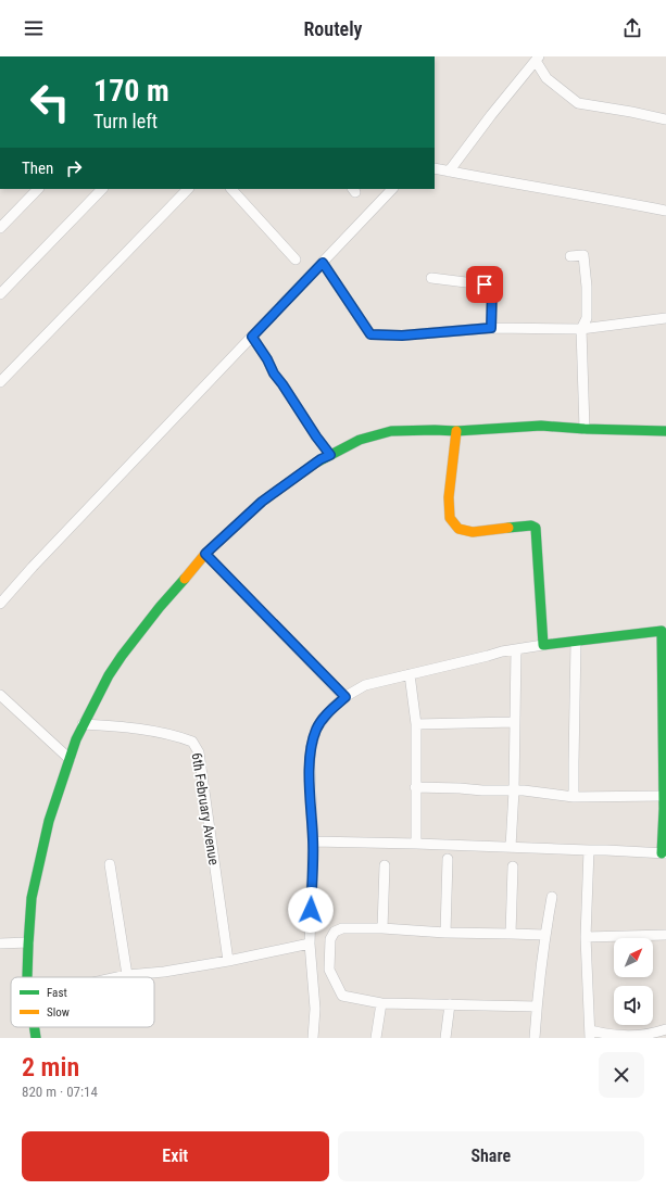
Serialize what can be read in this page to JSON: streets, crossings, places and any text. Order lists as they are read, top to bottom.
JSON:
{
  "streets": {
    "street": ["6th February Avenue"]
  },
  "legend": ["Fast", "Slow"],
  "north": "top right",
  "page": {
    "header": "Routely",
    "turn": ["170 m", "Turn left"],
    "then": "Then",
    "heading": ["2 min", "820 m · 07:14"],
    "buttons": ["Exit", "Share"]
  }
}
